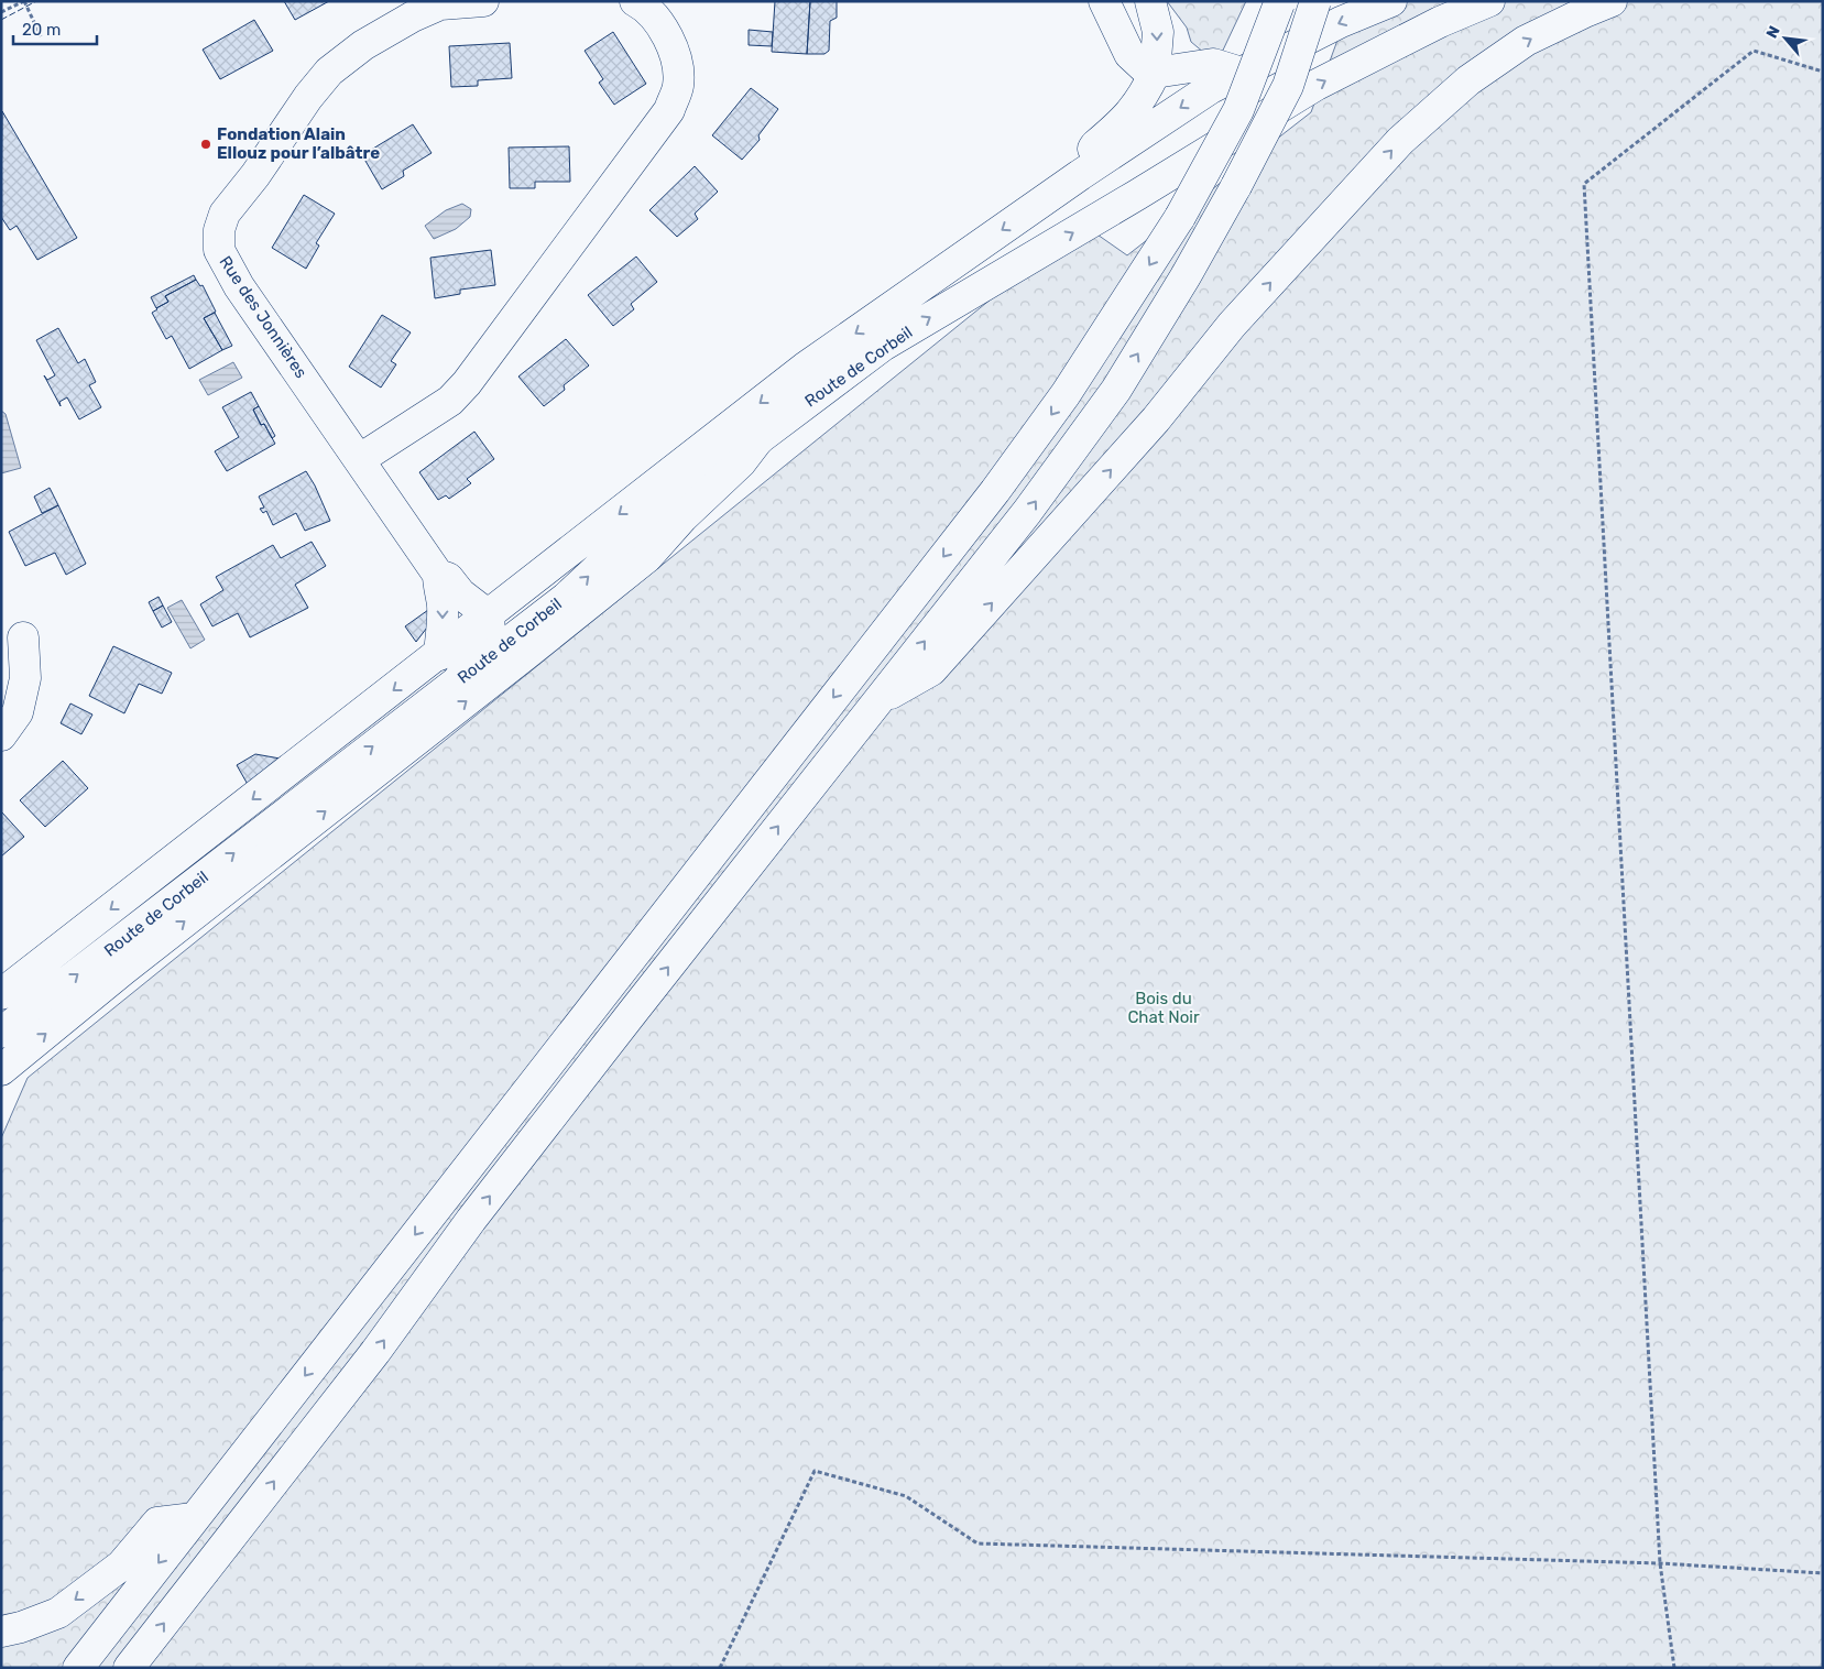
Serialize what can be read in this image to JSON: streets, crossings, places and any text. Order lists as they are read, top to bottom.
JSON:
{
  "streets": {
    "main road": ["Rue des Jonnières", "Route de Corbeil"]
  },
  "crossings": [
    ["Rue des Jonnières", "Route de Corbeil"]
  ],
  "parks": ["Bois du Chat Noir"],
  "places": ["Fondation Alain Ellouz pour l’albâtre"],
  "scale_bar": "20 m",
  "north": "top left"
}
